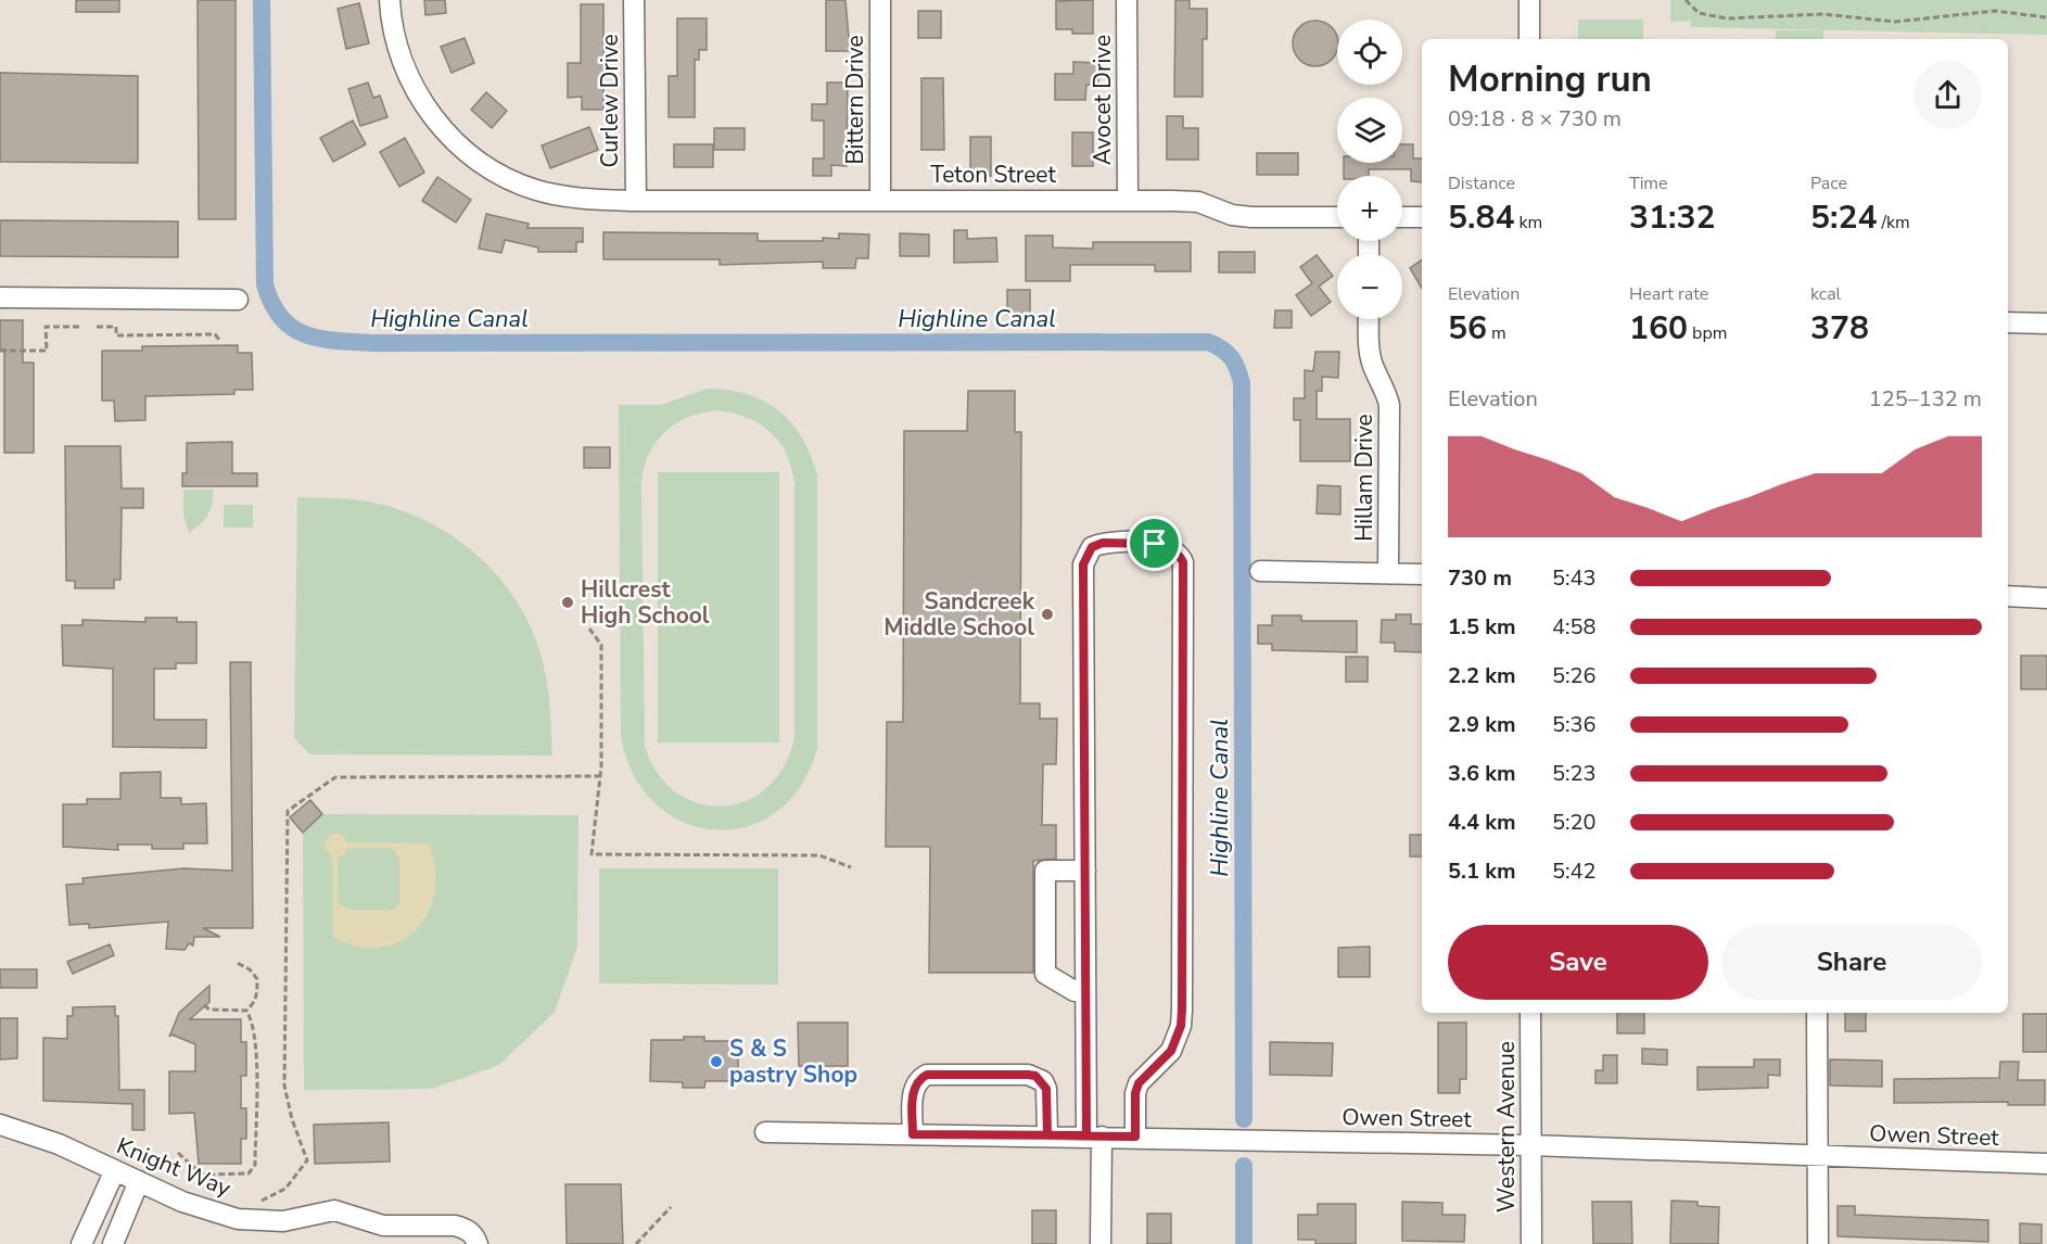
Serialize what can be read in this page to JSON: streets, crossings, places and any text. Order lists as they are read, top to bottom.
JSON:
{
  "streets": {
    "street": [
      "Bittern Drive",
      "Avocet Drive",
      "Curlew Drive",
      "Teton Street",
      "Hillam Drive",
      "Owen Street",
      "Western Avenue",
      "Knight Way"
    ]
  },
  "crossings": [
    ["Bittern Drive", "Teton Street"],
    ["Avocet Drive", "Teton Street"],
    ["Curlew Drive", "Teton Street"],
    ["Owen Street", "Western Avenue"]
  ],
  "water": ["Highline Canal"],
  "places": ["Hillcrest High School", "Sandcreek Middle School", "S & S pastry Shop"],
  "page": {
    "map_buttons": ["+", "−"],
    "heading": ["Morning run", "09:18 · 8 × 730 m"],
    "stats": [
      ["Distance", "5.84 km"],
      ["Time", "31:32"],
      ["Pace", "5:24 /km"],
      ["Elevation", "56 m"],
      ["Heart rate", "160 bpm"],
      ["kcal", "378"]
    ],
    "chart": ["Elevation", "125–132 m"],
    "list": [
      {
        "name": "730 m",
        "note": "5:43"
      },
      {
        "name": "1.5 km",
        "note": "4:58"
      },
      {
        "name": "2.2 km",
        "note": "5:26"
      },
      {
        "name": "2.9 km",
        "note": "5:36"
      },
      {
        "name": "3.6 km",
        "note": "5:23"
      },
      {
        "name": "4.4 km",
        "note": "5:20"
      },
      {
        "name": "5.1 km",
        "note": "5:42"
      }
    ],
    "buttons": ["Save", "Share"]
  }
}
